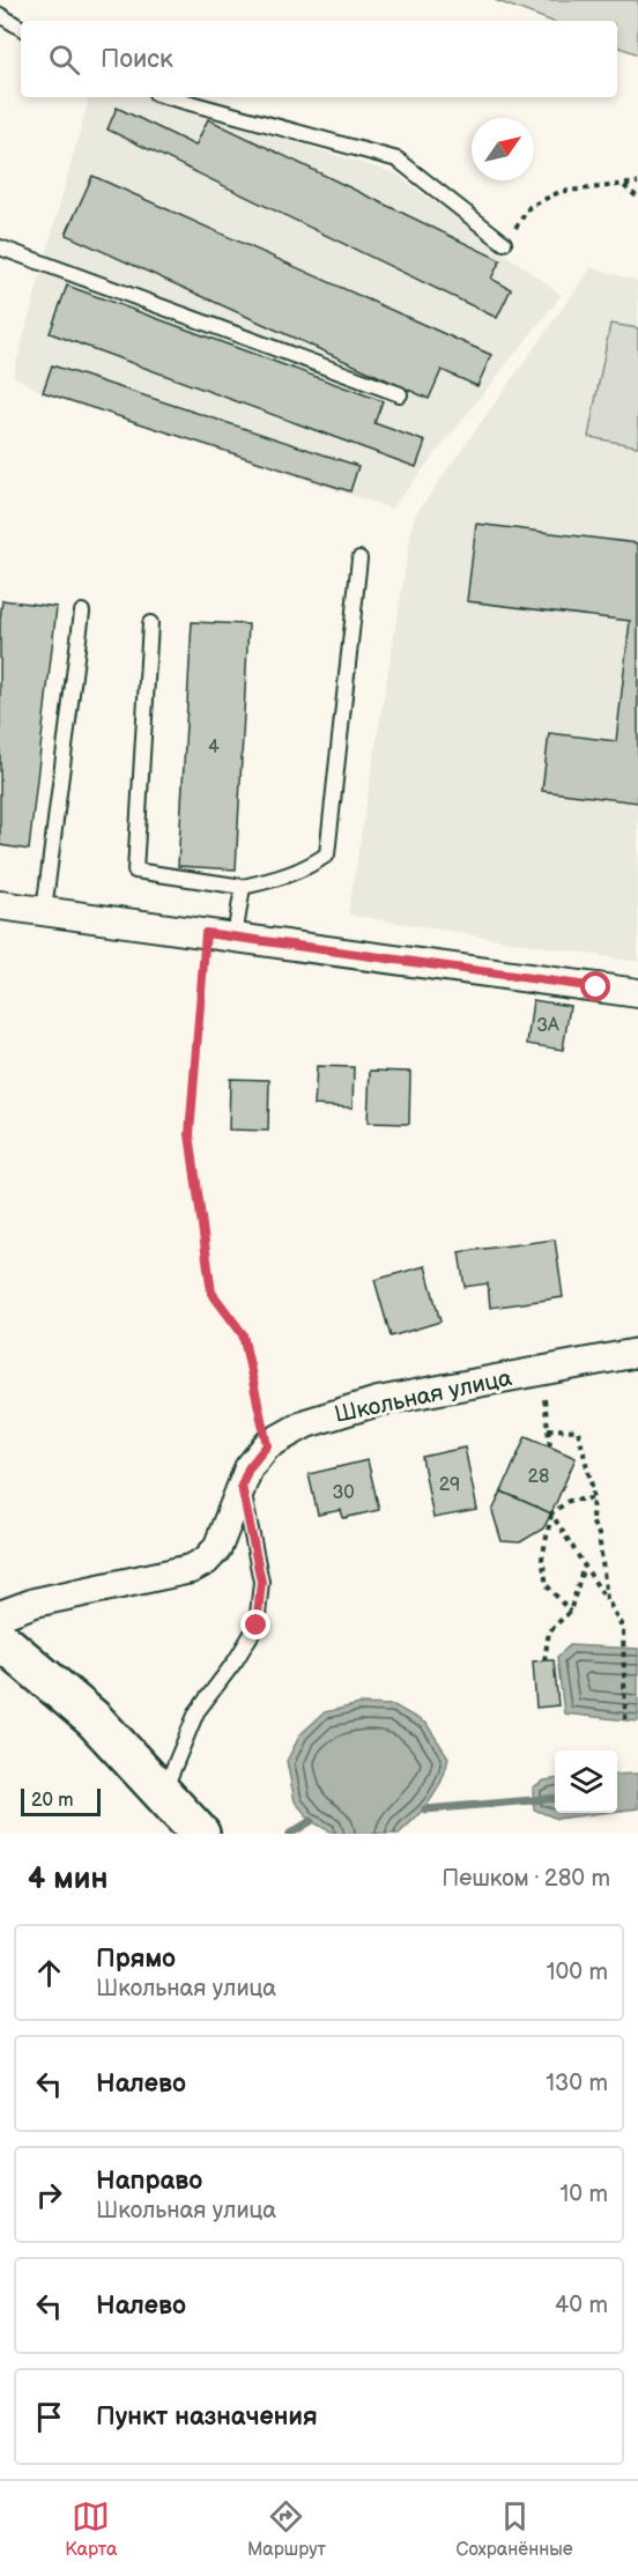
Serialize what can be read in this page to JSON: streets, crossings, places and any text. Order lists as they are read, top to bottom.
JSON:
{
  "streets": {
    "street": ["Школьная улица"]
  },
  "house_numbers": [
    "4",
    "3А",
    "28",
    "29",
    "30"
  ],
  "scale_bar": "20 m",
  "north": "top right",
  "page": {
    "search": "Поиск",
    "scale": "20 m",
    "heading": ["4 мин", "Пешком · 280 m"],
    "list": [
      ["Прямо", "Школьная улица", "100 m"],
      ["Налево", "130 m"],
      ["Направо", "Школьная улица", "10 m"],
      ["Налево", "40 m"],
      "Пункт назначения"
    ],
    "nav": ["Карта", "Маршрут", "Сохранённые"]
  }
}
